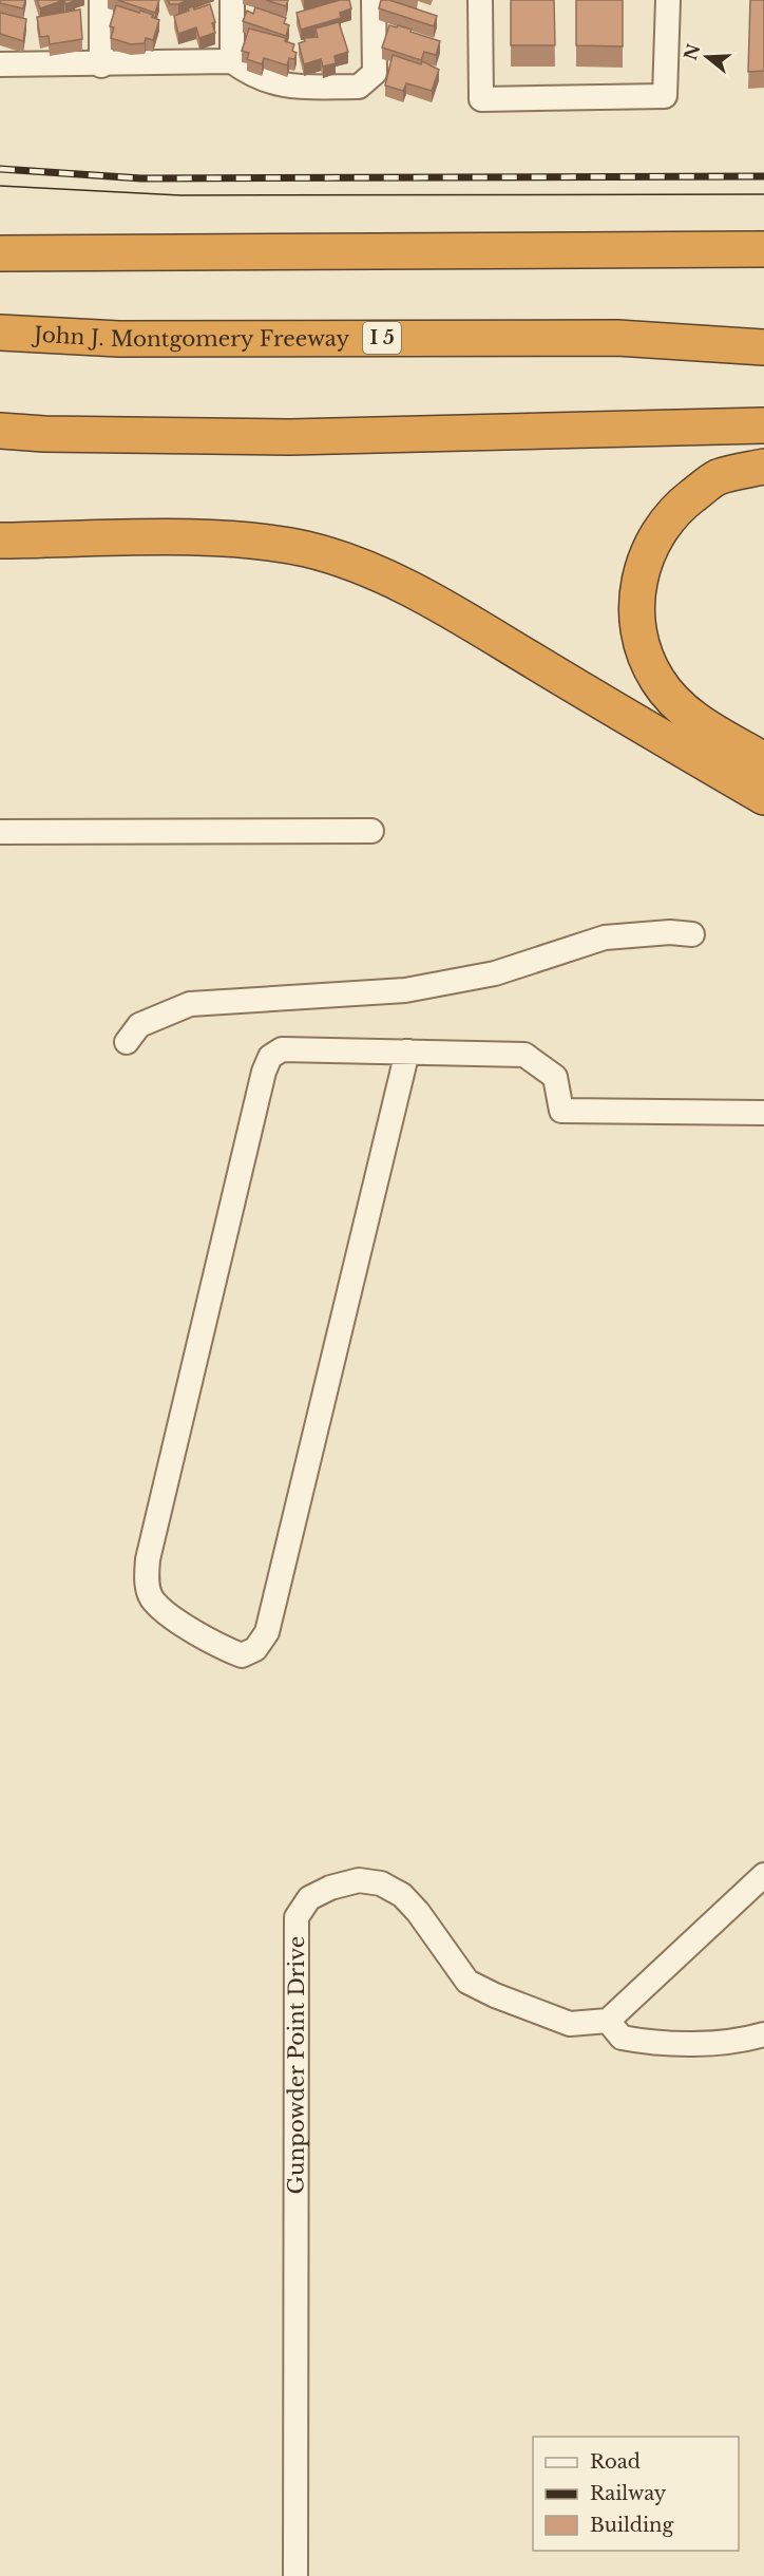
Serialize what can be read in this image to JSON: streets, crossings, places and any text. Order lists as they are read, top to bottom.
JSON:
{
  "streets": {
    "highway": ["John J. Montgomery Freeway", "I 5"],
    "street": ["Gunpowder Point Drive"]
  },
  "legend": ["Road", "Railway", "Building"],
  "north": "left"
}
